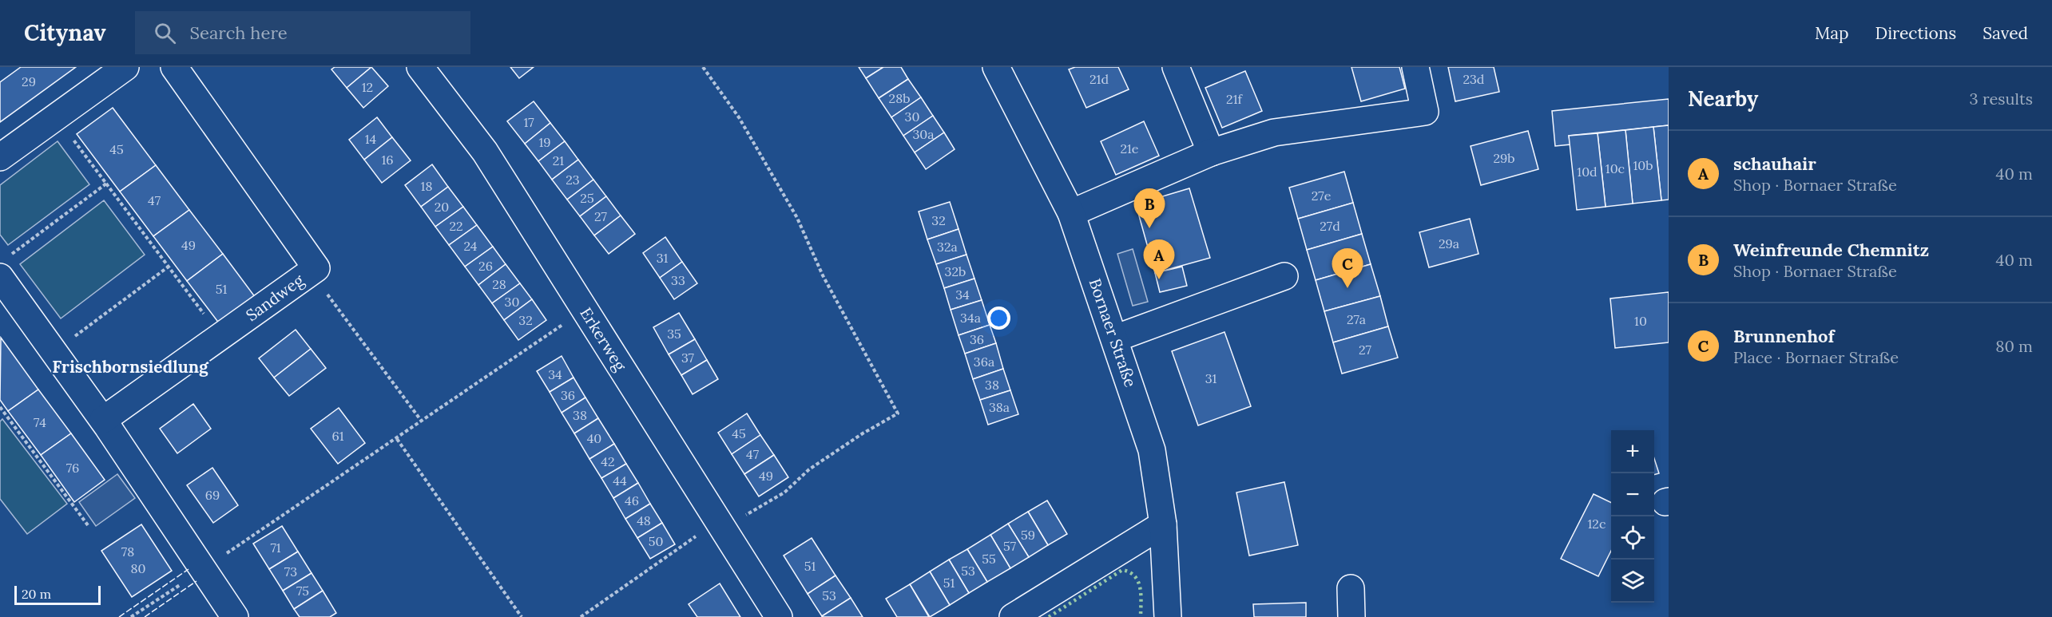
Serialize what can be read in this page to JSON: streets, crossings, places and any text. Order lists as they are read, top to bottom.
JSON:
{
  "streets": {
    "street": ["Sandweg", "Bornaer Straße", "Erkerweg"]
  },
  "districts": ["Frischbornsiedlung"],
  "house_numbers": [
    "21d",
    "23d",
    "29",
    "12",
    "28b",
    "21f",
    "30",
    "17",
    "30a",
    "14",
    "19",
    "21e",
    "45",
    "29b",
    "16",
    "21",
    "10b",
    "10c",
    "10d",
    "23",
    "18",
    "27e",
    "25",
    "47",
    "20",
    "27",
    "32",
    "22",
    "27d",
    "29a",
    "49",
    "24",
    "32a",
    "31",
    "26",
    "32b",
    "33",
    "28",
    "51",
    "34",
    "30",
    "34a",
    "27a",
    "32",
    "10",
    "35",
    "36",
    "27",
    "37",
    "36a",
    "34",
    "31",
    "38",
    "36",
    "38a",
    "38",
    "74",
    "45",
    "61",
    "40",
    "47",
    "42",
    "76",
    "49",
    "44",
    "69",
    "46",
    "48",
    "12c",
    "59",
    "50",
    "57",
    "71",
    "78",
    "55",
    "51",
    "80",
    "53",
    "73",
    "51",
    "75",
    "53"
  ],
  "scale_bar": "20 m",
  "page": {
    "header": "Citynav",
    "search": "Search here",
    "nav": ["Map", "Directions", "Saved"],
    "heading": ["Nearby", "3 results"],
    "list": [
      {
        "mark": "A",
        "name": "schauhair",
        "note": "Shop · Bornaer Straße",
        "value": "40 m"
      },
      {
        "mark": "B",
        "name": "Weinfreunde Chemnitz",
        "note": "Shop · Bornaer Straße",
        "value": "40 m"
      },
      {
        "mark": "C",
        "name": "Brunnenhof",
        "note": "Place · Bornaer Straße",
        "value": "80 m"
      }
    ],
    "pins": ["B", "A", "C"],
    "map_buttons": ["+", "−"],
    "scale": "20 m"
  }
}
